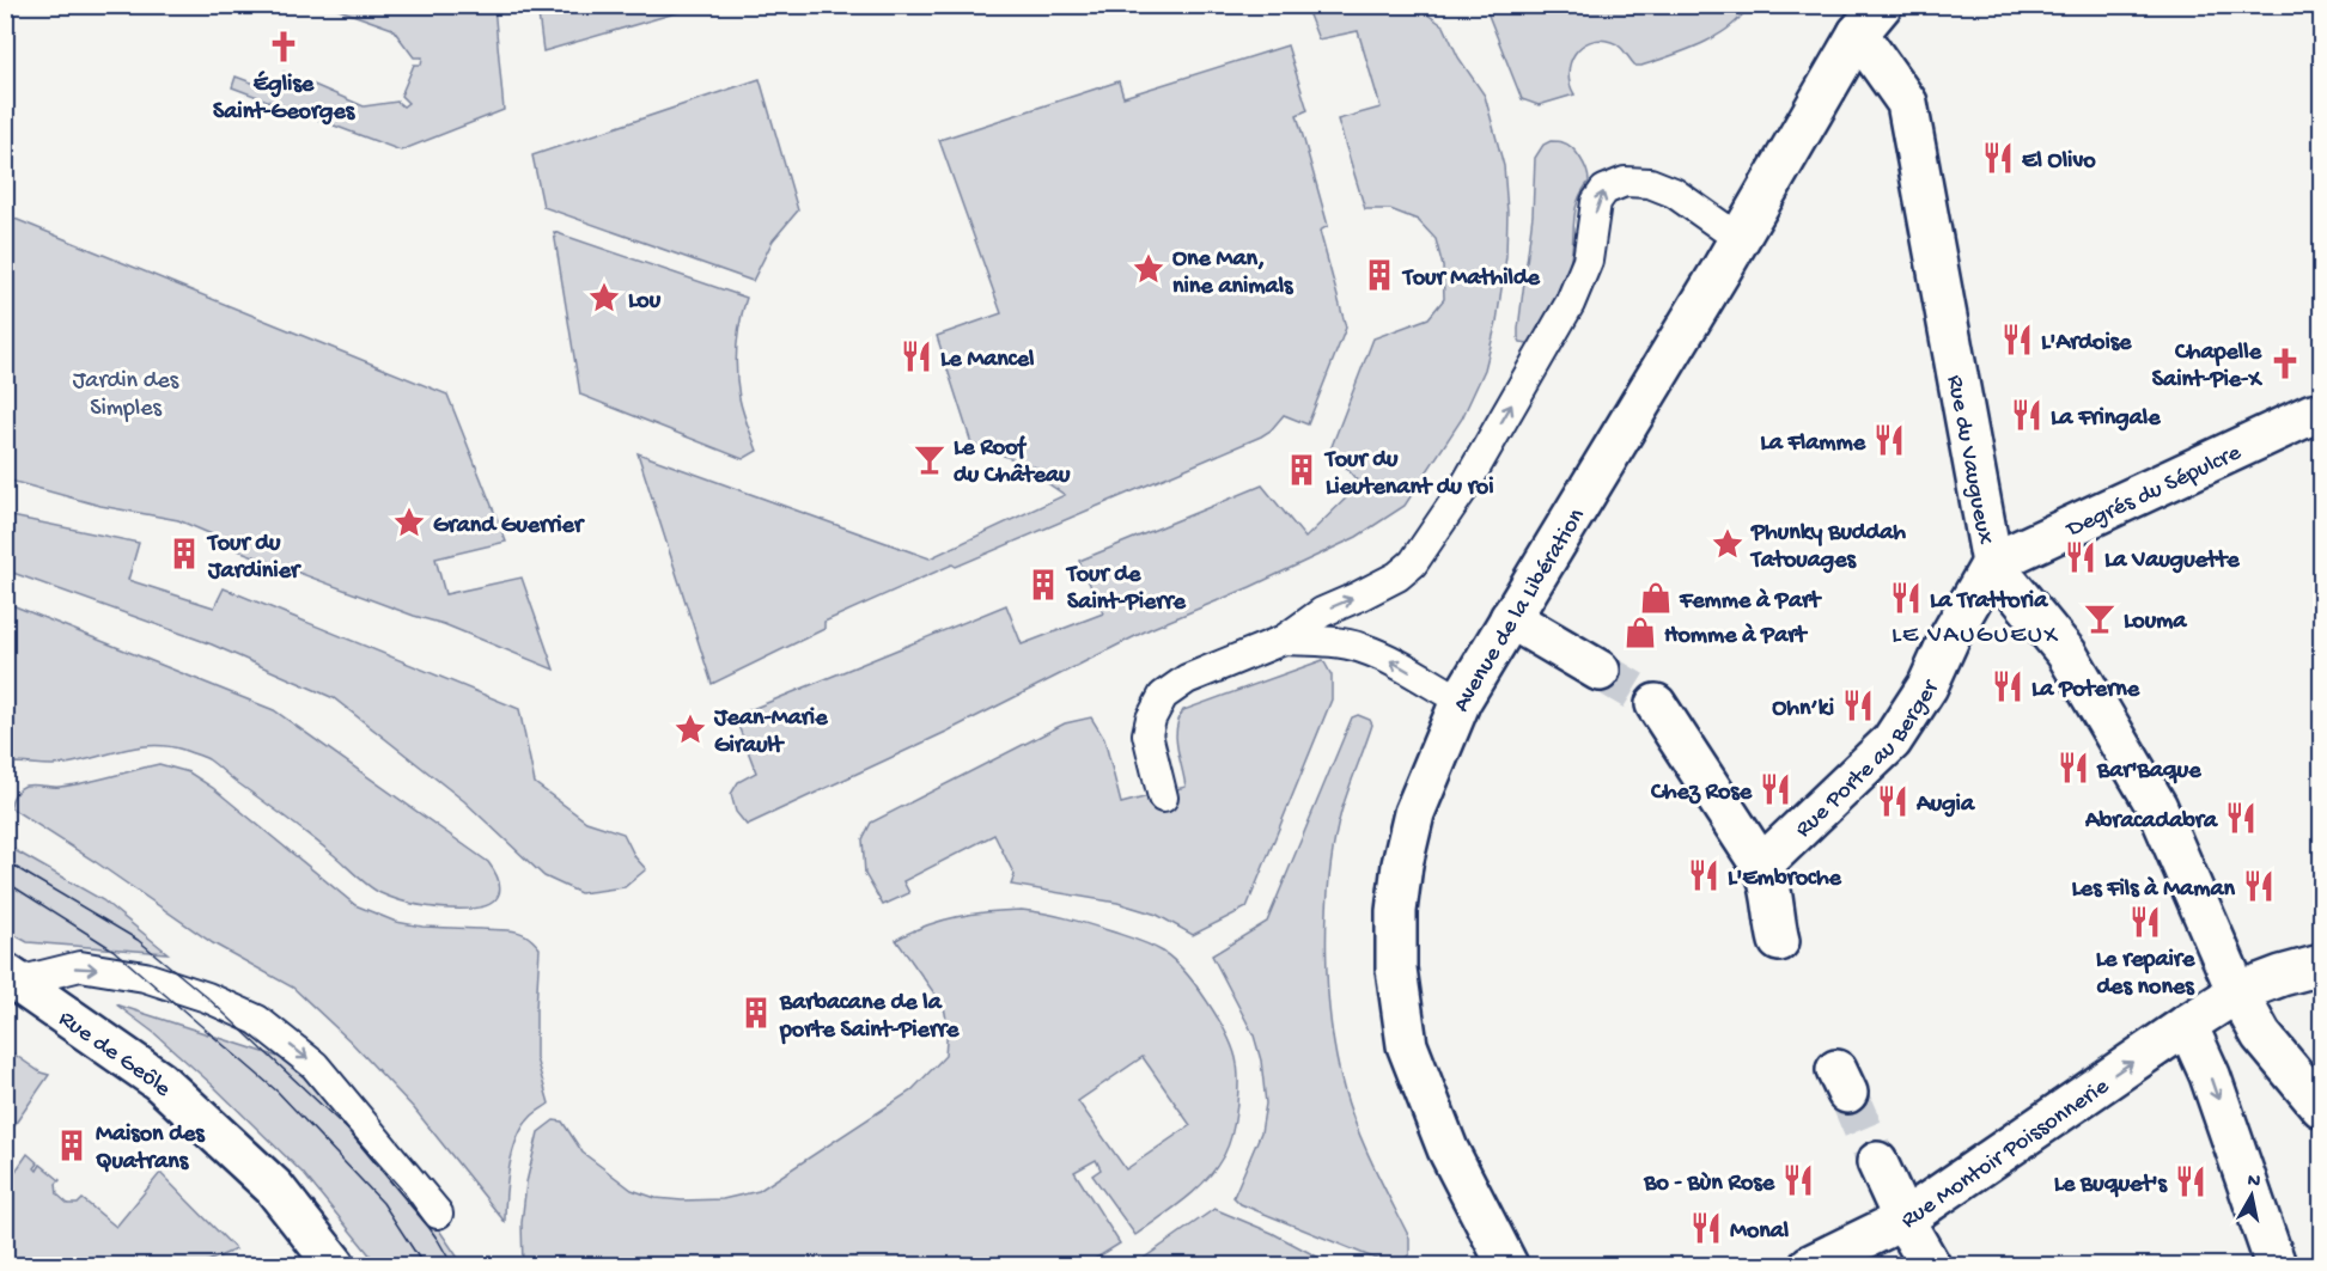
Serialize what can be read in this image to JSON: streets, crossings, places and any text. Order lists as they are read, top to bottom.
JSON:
{
  "streets": {
    "street": [
      "Rue du Vaugueux",
      "Degrés du Sépulcre",
      "Avenue de la Libération",
      "Rue Porte au Berger",
      "Rue de Geôle",
      "Rue Montoir Poissonnerie"
    ]
  },
  "crossings": [
    ["Rue du Vaugueux", "Degrés du Sépulcre"],
    ["Rue du Vaugueux", "Avenue de la Libération"],
    ["Rue du Vaugueux", "Rue Porte au Berger"],
    ["Rue du Vaugueux", "Rue Montoir Poissonnerie"],
    ["Degrés du Sépulcre", "Rue Porte au Berger"]
  ],
  "one_way": ["Rue Montoir Poissonnerie"],
  "districts": ["LE VAUGUEUX"],
  "parks": ["Jardin des Simples"],
  "places": {
    "church": ["Église Saint-Georges", "Chapelle Saint-Pie-X"],
    "restaurant": [
      "El Olivo",
      "L'Ardoise",
      "Le Mancel",
      "La Fringale",
      "La Flamme",
      "La Vauguette",
      "La Trattoria",
      "La Poterne",
      "Ohn’ki",
      "Bar'Baque",
      "Chez Rose",
      "Augia",
      "Abracadabra",
      "L'Embroche",
      "Les Fils à Maman",
      "Le repaire des nones",
      "Bo - Bùn Rose",
      "Le Buquet's",
      "Monal"
    ],
    "place": [
      "One Man, nine animals",
      "Lou",
      "Grand Guerrier",
      "Phunky Buddah Tatouages",
      "Jean-Marie Girault"
    ],
    "building": [
      "Tour Mathilde",
      "Tour du Lieutenant du roi",
      "Tour du Jardinier",
      "Tour de Saint-Pierre",
      "Barbacane de la porte Saint-Pierre",
      "Maison des Quatrans"
    ],
    "bar": ["Le Roof du Château", "Louma"],
    "shop": ["Femme à Part", "Homme à Part"]
  },
  "north": "top"
}
